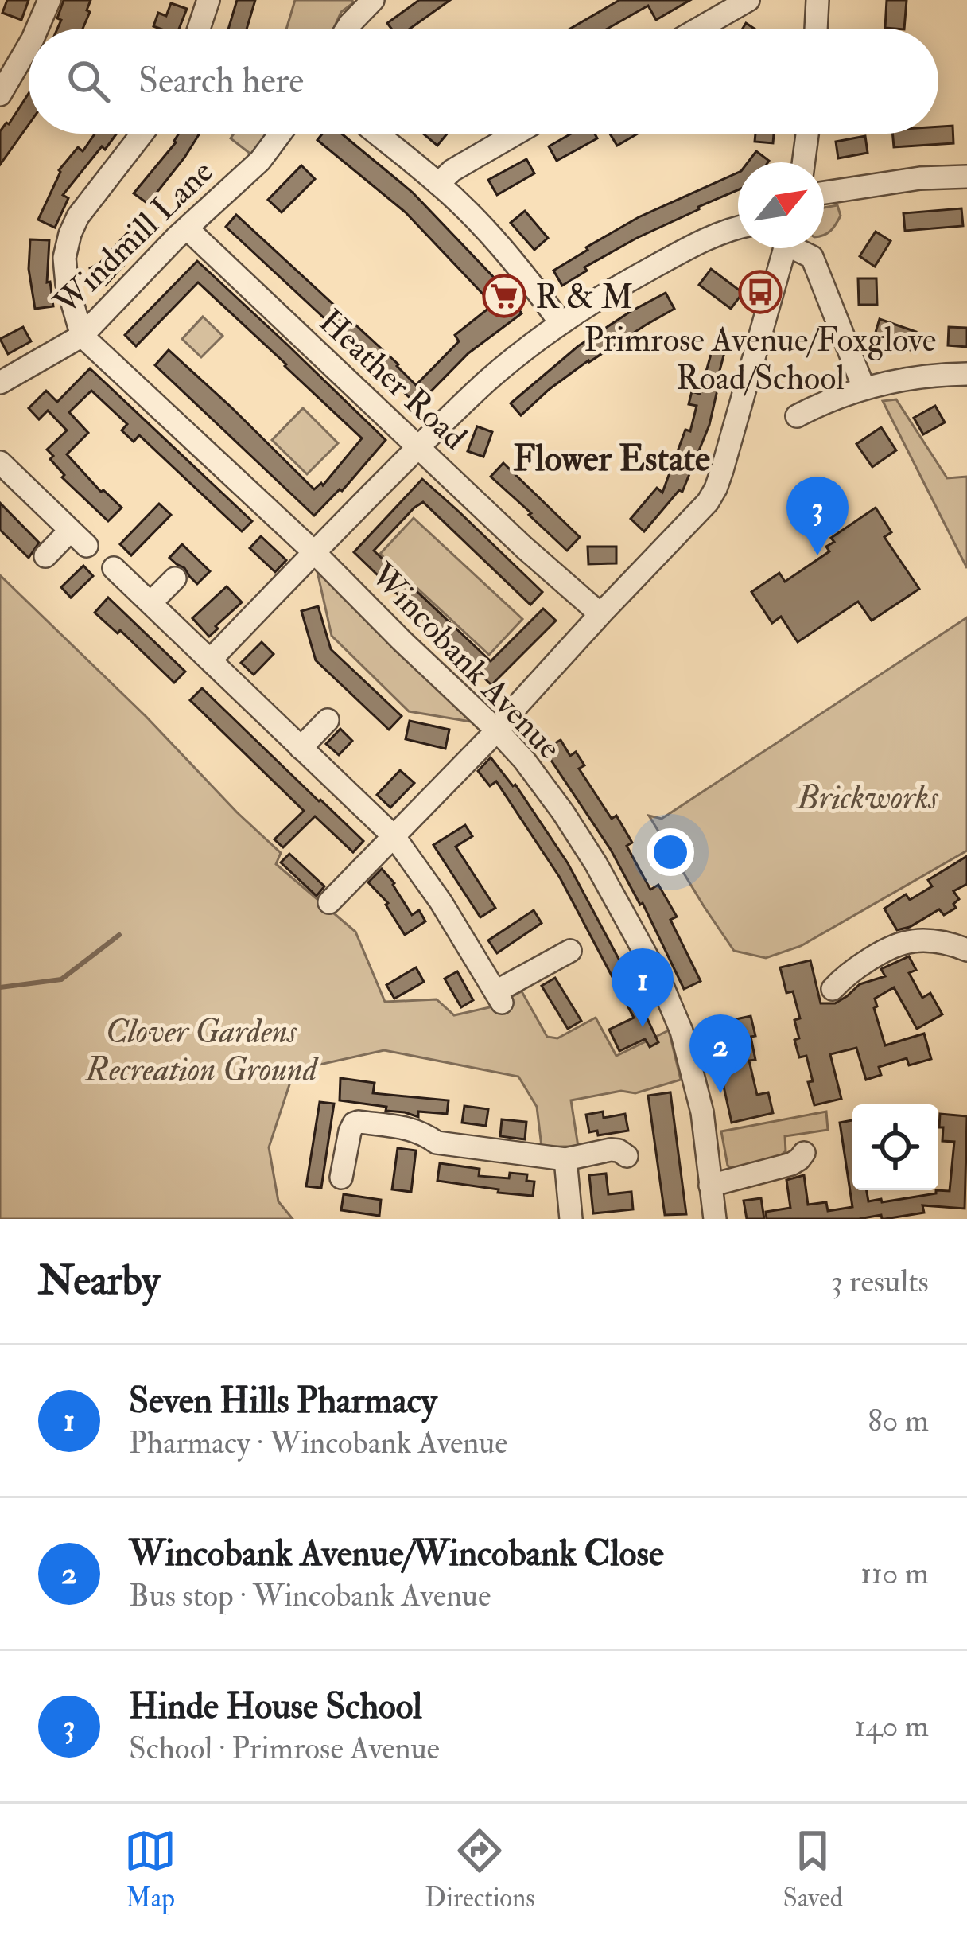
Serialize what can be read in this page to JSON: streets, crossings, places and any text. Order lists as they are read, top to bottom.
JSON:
{
  "streets": {
    "street": ["Windmill Lane", "Heather Road", "Wincobank Avenue"]
  },
  "crossings": [
    ["Windmill Lane", "Heather Road"],
    ["Windmill Lane", "Wincobank Avenue"]
  ],
  "districts": ["Flower Estate"],
  "parks": ["Brickworks", "Clover Gardens Recreation Ground"],
  "places": {
    "bus stop": ["Primrose Avenue/Foxglove Road/School"],
    "supermarket": ["R & M"]
  },
  "north": "top right",
  "page": {
    "search": "Search here",
    "pins": ["3", "1", "2"],
    "heading": ["Nearby", "3 results"],
    "list": [
      {
        "mark": "1",
        "name": "Seven Hills Pharmacy",
        "note": "Pharmacy · Wincobank Avenue",
        "value": "80 m"
      },
      {
        "mark": "2",
        "name": "Wincobank Avenue/Wincobank Close",
        "note": "Bus stop · Wincobank Avenue",
        "value": "110 m"
      },
      {
        "mark": "3",
        "name": "Hinde House School",
        "note": "School · Primrose Avenue",
        "value": "140 m"
      }
    ],
    "nav": ["Map", "Directions", "Saved"]
  }
}
